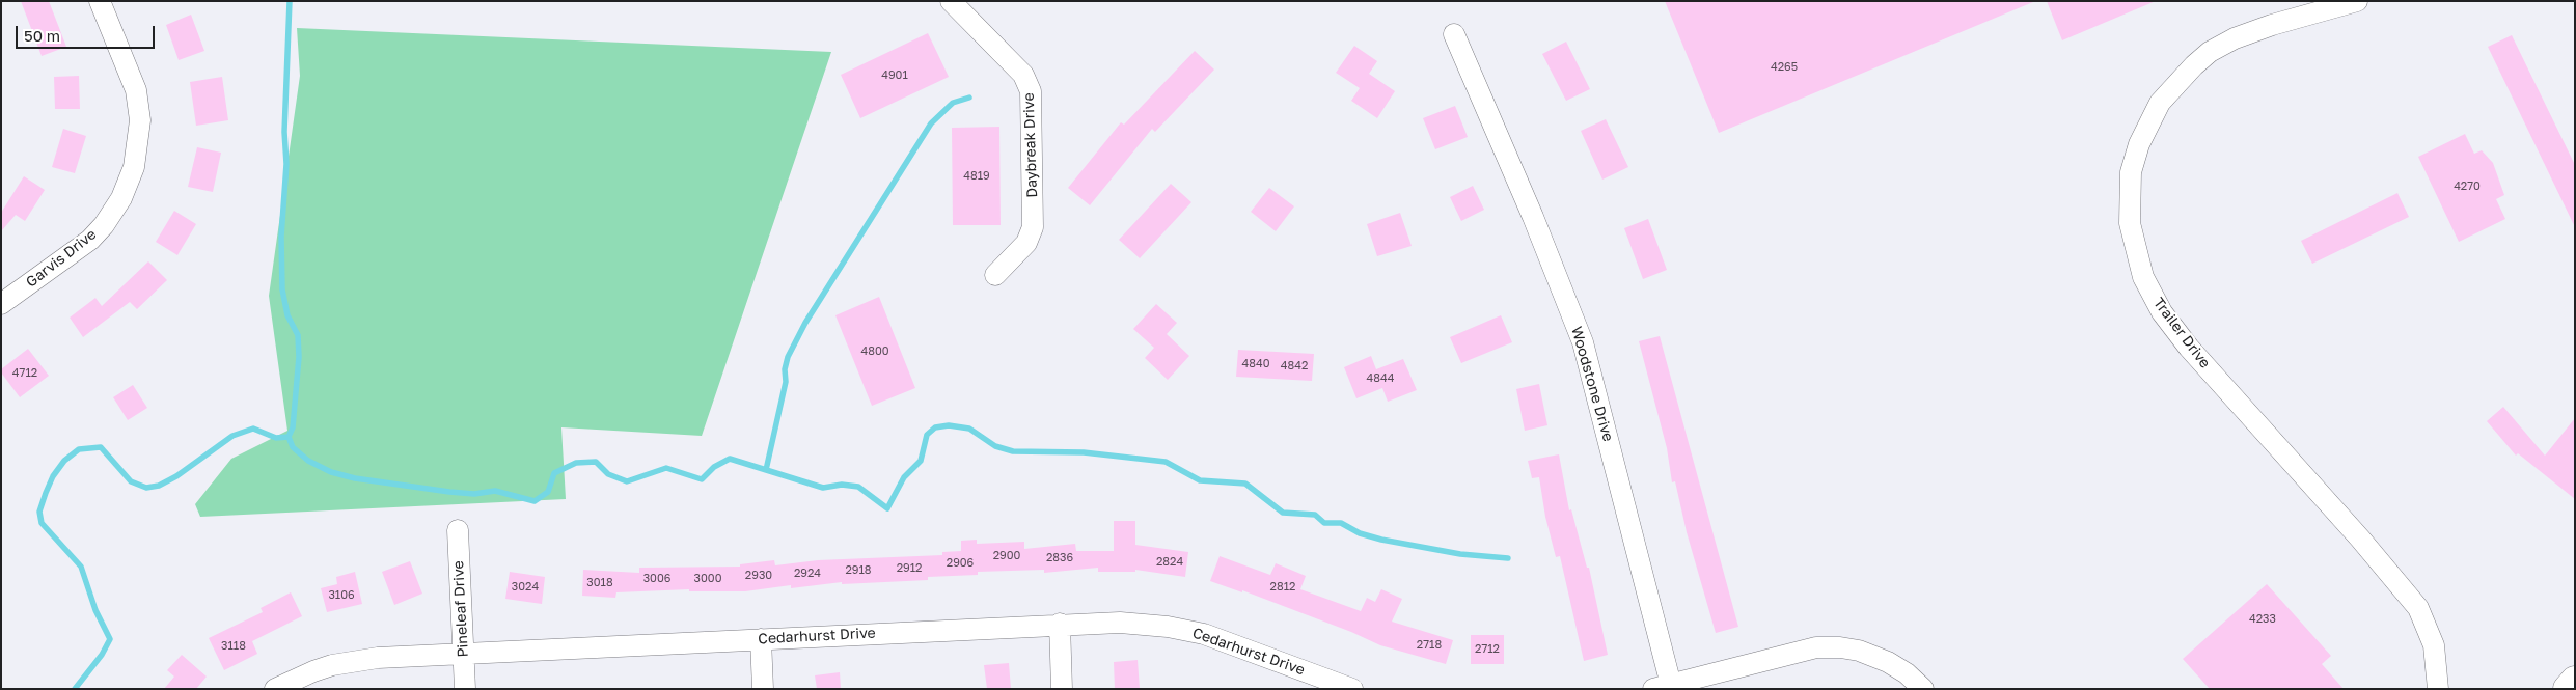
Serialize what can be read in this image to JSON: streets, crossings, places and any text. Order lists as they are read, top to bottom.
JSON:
{
  "streets": {
    "street": [
      "Daybreak Drive",
      "Garvis Drive",
      "Trailer Drive",
      "Woodstone Drive",
      "Pineleaf Drive",
      "Cedarhurst Drive"
    ]
  },
  "crossings": [
    ["Pineleaf Drive", "Cedarhurst Drive"]
  ],
  "house_numbers": [
    "4265",
    "4901",
    "4819",
    "4270",
    "4800",
    "4840",
    "4842",
    "4712",
    "4844",
    "2900",
    "2836",
    "2824",
    "2906",
    "2912",
    "2918",
    "2924",
    "2930",
    "3006",
    "3000",
    "3018",
    "3024",
    "2812",
    "3106",
    "4233",
    "2718",
    "3118",
    "2712"
  ],
  "scale_bar": "50 m"
}
